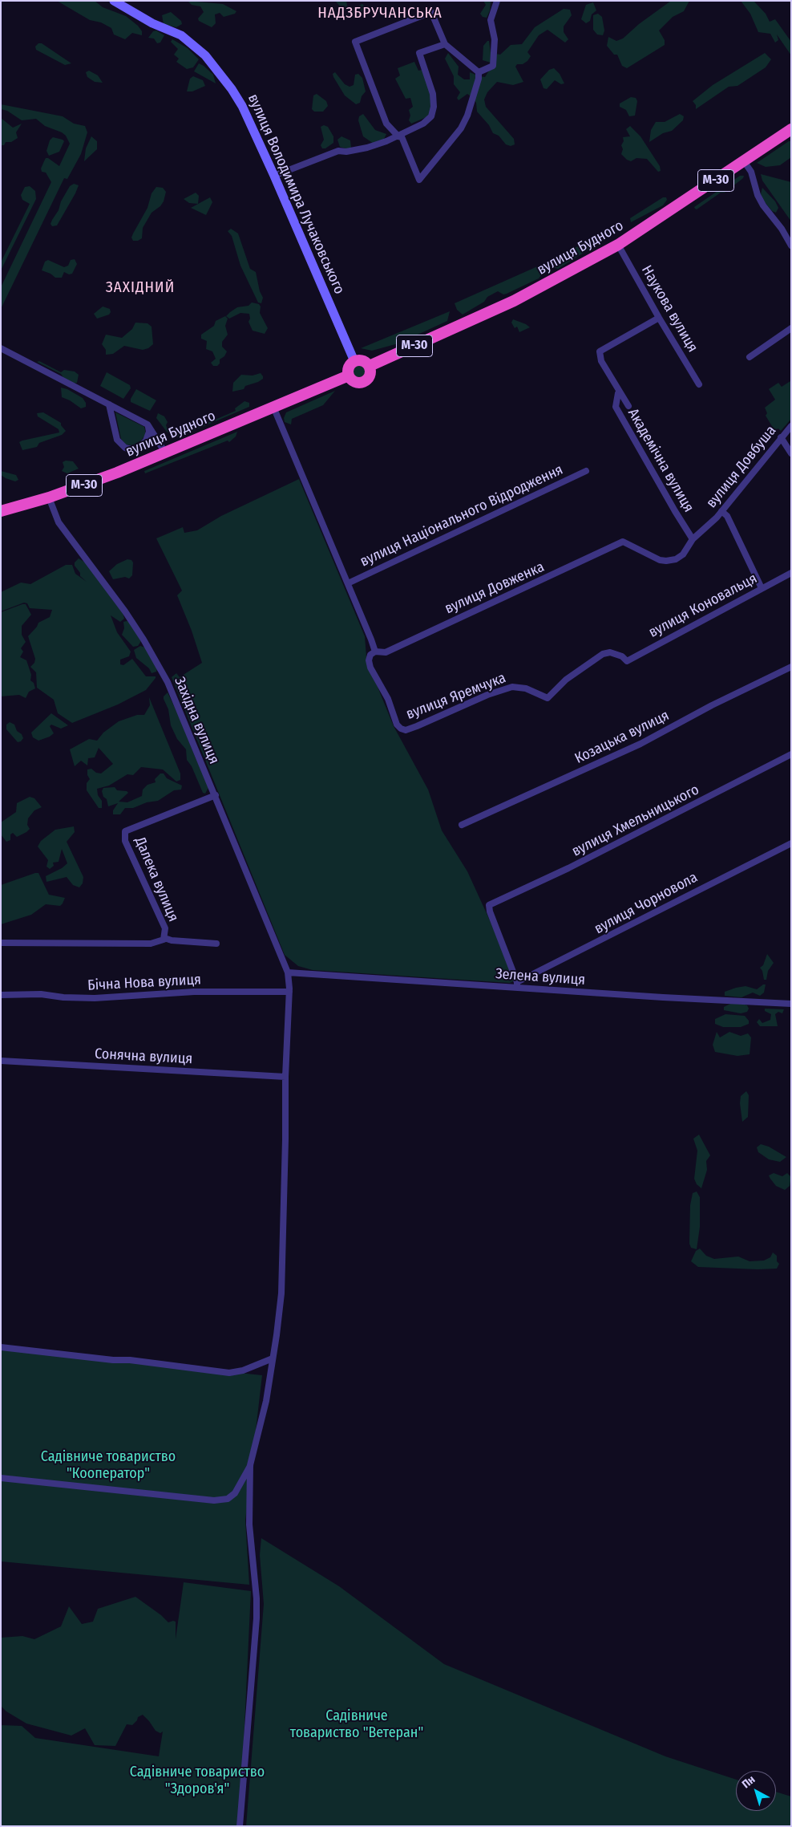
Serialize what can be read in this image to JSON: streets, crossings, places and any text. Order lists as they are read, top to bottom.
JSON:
{
  "streets": {
    "highway": ["М-30", "вулиця Будного"],
    "main road": ["вулиця Володимира Лучаковського"],
    "street": [
      "Наукова вулиця",
      "Академічна вулиця",
      "вулиця Довбуша",
      "вулиця Національного Відродження",
      "вулиця Довженка",
      "вулиця Коновальця",
      "вулиця Яремчука",
      "Західна вулиця",
      "Козацька вулиця",
      "вулиця Хмельницького",
      "Далека вулиця",
      "вулиця Чорновола",
      "Зелена вулиця",
      "Бічна Нова вулиця",
      "Сонячна вулиця"
    ]
  },
  "crossings": [
    ["вулиця Володимира Лучаковського", "вулиця Будного"],
    ["вулиця Будного", "Наукова вулиця"],
    ["вулиця Будного", "Західна вулиця"],
    ["Академічна вулиця", "вулиця Довбуша"],
    ["вулиця Довбуша", "вулиця Довженка"],
    ["вулиця Довженка", "вулиця Яремчука"],
    ["вулиця Коновальця", "вулиця Яремчука"],
    ["Західна вулиця", "Далека вулиця"],
    ["Західна вулиця", "Зелена вулиця"],
    ["Західна вулиця", "Бічна Нова вулиця"],
    ["Західна вулиця", "Сонячна вулиця"],
    ["вулиця Хмельницького", "вулиця Чорновола"],
    ["вулиця Хмельницького", "Зелена вулиця"],
    ["вулиця Чорновола", "Зелена вулиця"]
  ],
  "districts": ["НАДЗБРУЧАНСЬКА", "ЗАХІДНИЙ"],
  "parks": ["Садівниче товариство \"Кооператор\"", "Садівниче товариство \"Ветеран\"", "Садівниче товариство \"Здоров'я\""],
  "north": "top left"
}
